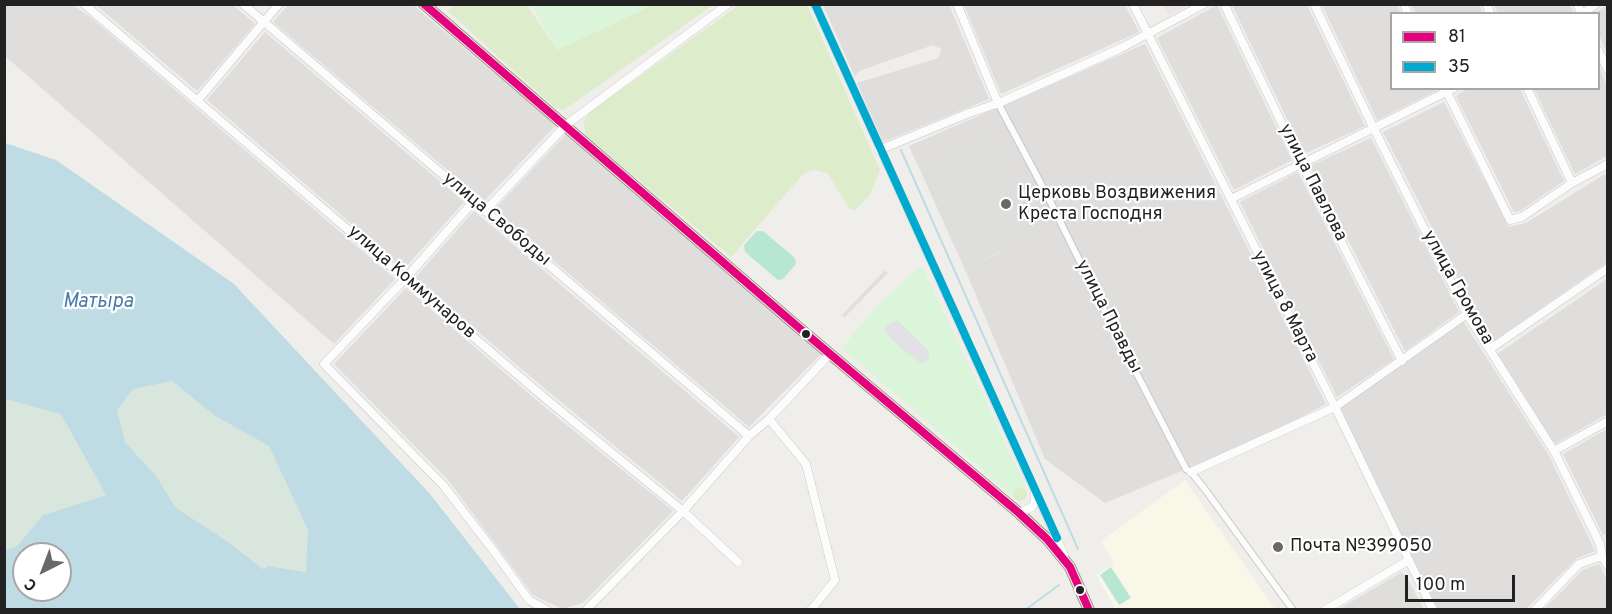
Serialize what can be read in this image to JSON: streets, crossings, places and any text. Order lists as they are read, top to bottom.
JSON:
{
  "streets": {
    "street": [
      "улица Павлова",
      "улица Свободы",
      "улица Коммунаров",
      "улица Громова",
      "улица 8 Марта",
      "улица Правды"
    ]
  },
  "water": ["Матыра"],
  "places": ["Церковь Воздвижения Креста Господня", "Почта №399050"],
  "lines": ["transit line 81", "transit line 35"],
  "legend": ["81", "35"],
  "scale_bar": "100 m",
  "north": "bottom left"
}
